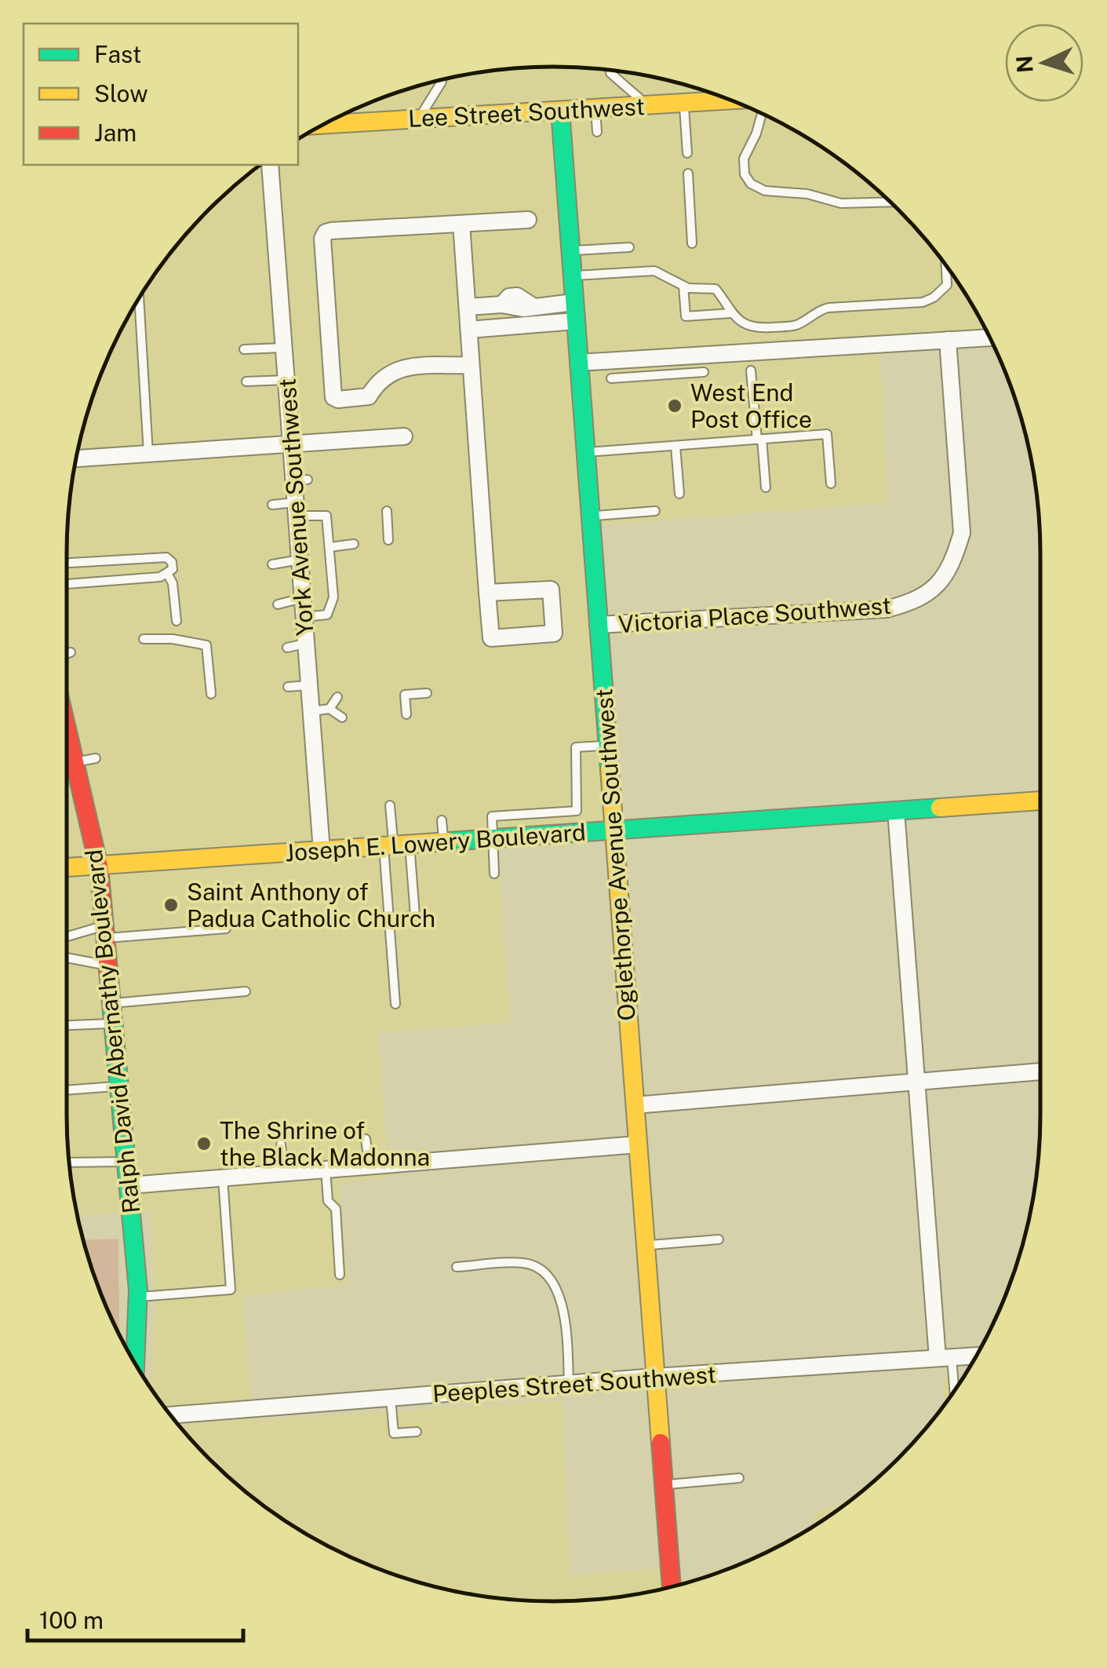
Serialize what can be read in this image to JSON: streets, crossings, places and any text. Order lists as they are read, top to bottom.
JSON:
{
  "streets": {
    "street": [
      "Lee Street Southwest",
      "York Avenue Southwest",
      "Victoria Place Southwest",
      "Joseph E. Lowery Boulevard",
      "Oglethorpe Avenue Southwest",
      "Ralph David Abernathy Boulevard",
      "Peeples Street Southwest"
    ]
  },
  "crossings": [
    ["Lee Street Southwest", "Oglethorpe Avenue Southwest"],
    ["York Avenue Southwest", "Joseph E. Lowery Boulevard"],
    ["Victoria Place Southwest", "Oglethorpe Avenue Southwest"],
    ["Joseph E. Lowery Boulevard", "Oglethorpe Avenue Southwest"],
    ["Joseph E. Lowery Boulevard", "Ralph David Abernathy Boulevard"],
    ["Oglethorpe Avenue Southwest", "Peeples Street Southwest"]
  ],
  "places": ["West End Post Office", "Saint Anthony of Padua Catholic Church", "The Shrine of the Black Madonna"],
  "legend": ["Fast", "Slow", "Jam"],
  "scale_bar": "100 m",
  "north": "left"
}
